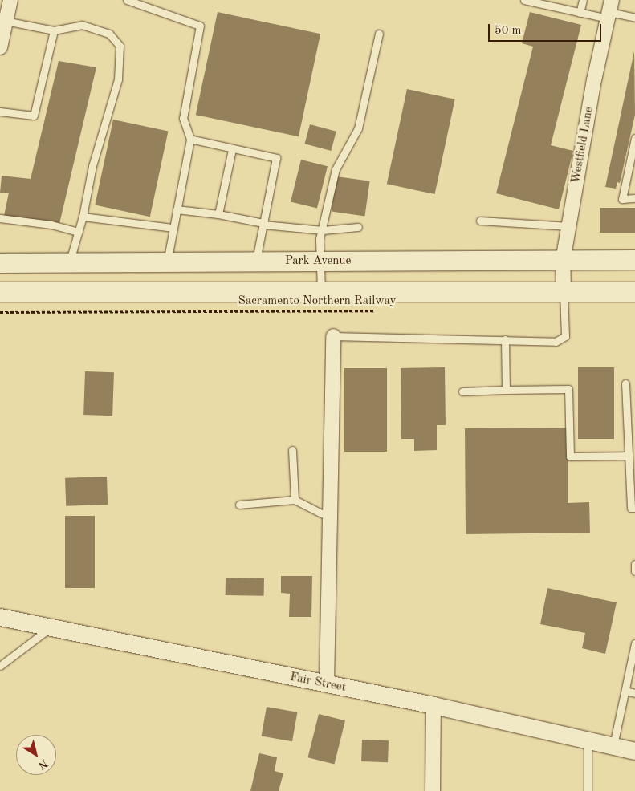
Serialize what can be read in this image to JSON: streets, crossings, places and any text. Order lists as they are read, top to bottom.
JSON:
{
  "streets": {
    "main road": ["Park Avenue"],
    "street": ["Westfield Lane", "Fair Street"],
    "path": ["Sacramento Northern Railway"]
  },
  "crossings": [
    ["Westfield Lane", "Park Avenue"]
  ],
  "scale_bar": "50 m",
  "north": "bottom right"
}
